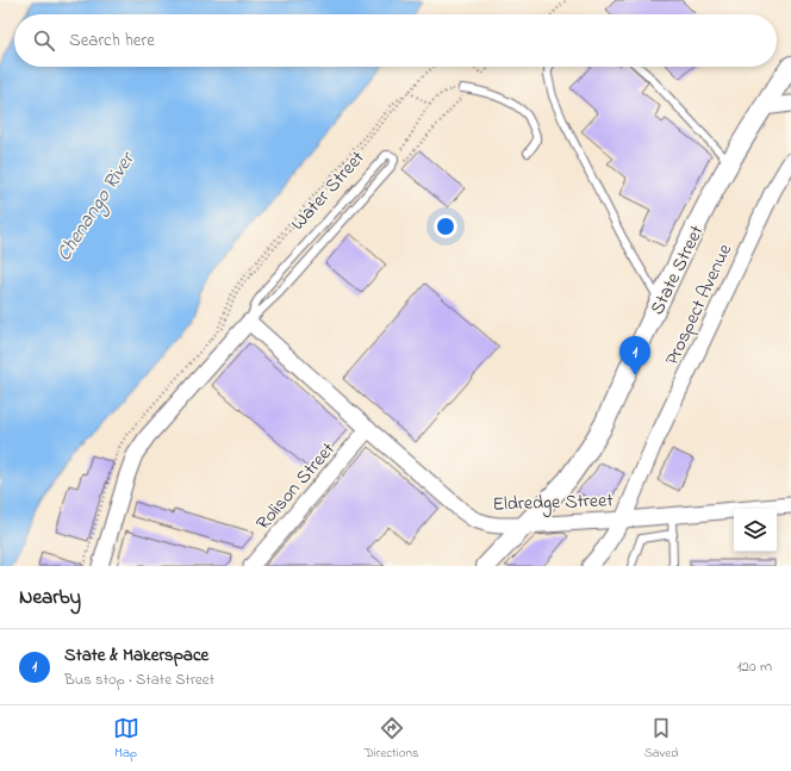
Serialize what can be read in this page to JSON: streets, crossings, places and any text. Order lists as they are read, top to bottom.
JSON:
{
  "streets": {
    "street": [
      "Water Street",
      "State Street",
      "Prospect Avenue",
      "Rolison Street",
      "Eldredge Street"
    ]
  },
  "crossings": [
    ["Water Street", "Eldredge Street"],
    ["State Street", "Eldredge Street"],
    ["Prospect Avenue", "Eldredge Street"],
    ["Rolison Street", "Eldredge Street"]
  ],
  "water": ["Chenango River"],
  "page": {
    "search": "Search here",
    "pins": "1",
    "heading": "Nearby",
    "list": [
      {
        "mark": "1",
        "name": "State & Makerspace",
        "note": "Bus stop · State Street",
        "value": "120 m"
      }
    ],
    "nav": ["Map", "Directions", "Saved"]
  }
}
